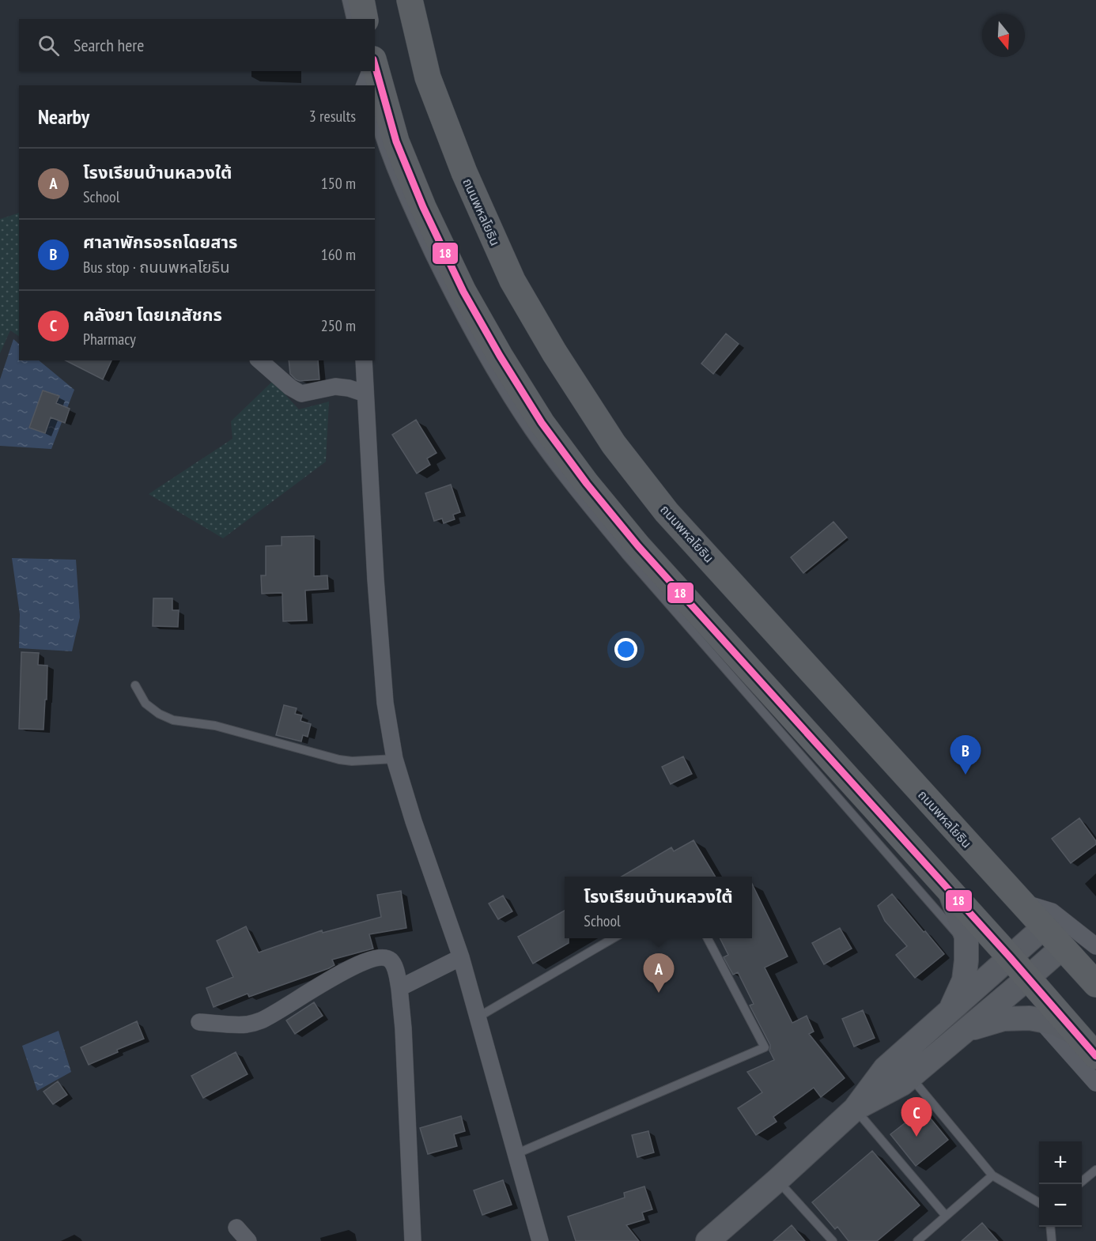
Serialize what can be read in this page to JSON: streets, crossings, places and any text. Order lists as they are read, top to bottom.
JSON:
{
  "streets": {
    "highway": ["ถนนพหลโยธิน"]
  },
  "lines": ["transit line 18"],
  "north": "bottom",
  "page": {
    "search": "Search here",
    "heading": ["Nearby", "3 results"],
    "list": [
      {
        "mark": "A",
        "name": "โรงเรียนบ้านหลวงใต้",
        "note": "School",
        "value": "150 m"
      },
      {
        "mark": "B",
        "name": "ศาลาพักรอรถโดยสาร",
        "note": "Bus stop · ถนนพหลโยธิน",
        "value": "160 m"
      },
      {
        "mark": "C",
        "name": "คลังยา โดยเภสัชกร",
        "note": "Pharmacy",
        "value": "250 m"
      }
    ],
    "pins": ["B", "A", "C"],
    "popup": ["โรงเรียนบ้านหลวงใต้", "School"],
    "map_buttons": ["+", "−"]
  }
}
